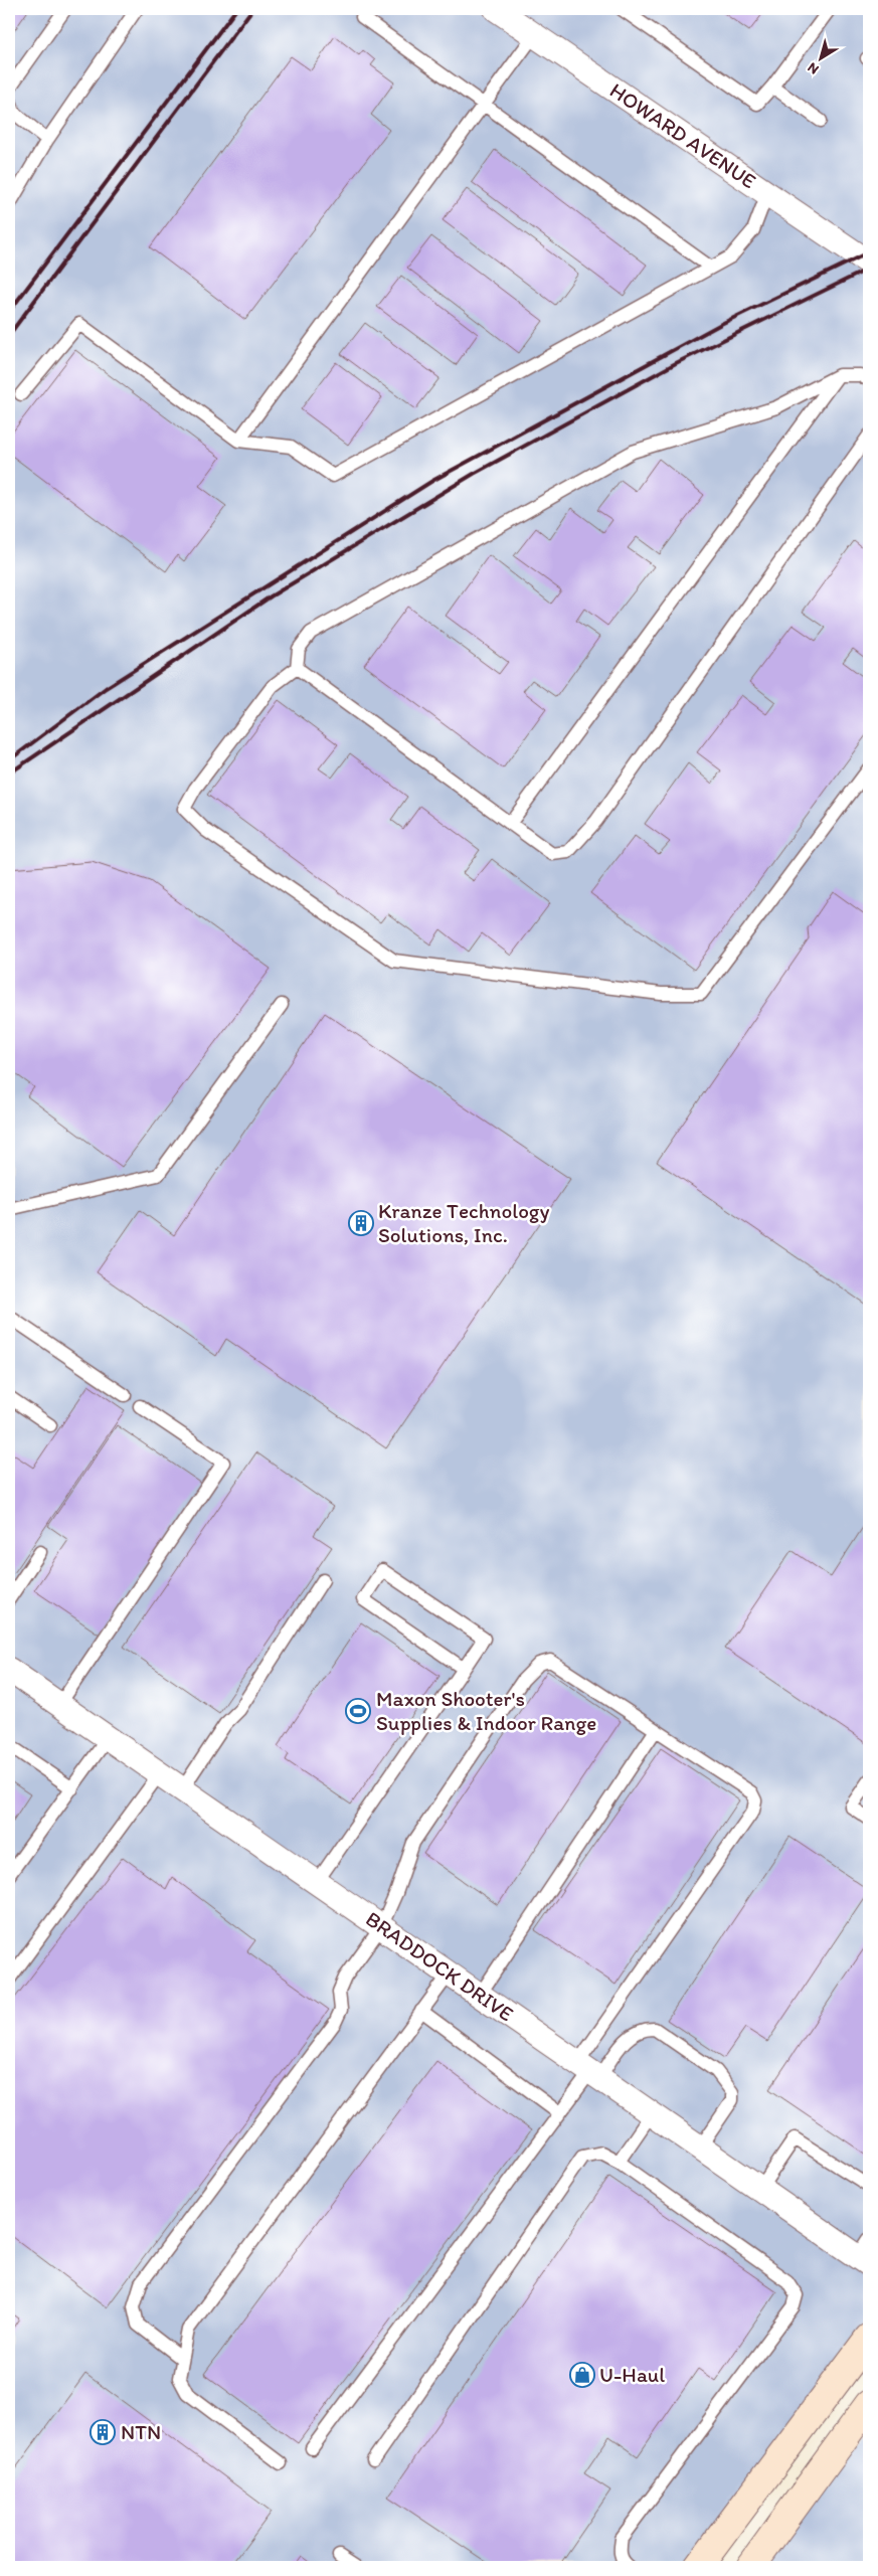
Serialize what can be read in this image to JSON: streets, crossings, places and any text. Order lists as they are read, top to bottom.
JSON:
{
  "streets": {
    "street": ["HOWARD AVENUE", "BRADDOCK DRIVE"]
  },
  "places": {
    "building": ["Kranze Technology Solutions, Inc.", "NTN"],
    "sports": ["Maxon Shooter's Supplies & Indoor Range"],
    "shop": ["U-Haul"]
  },
  "north": "bottom left"
}
